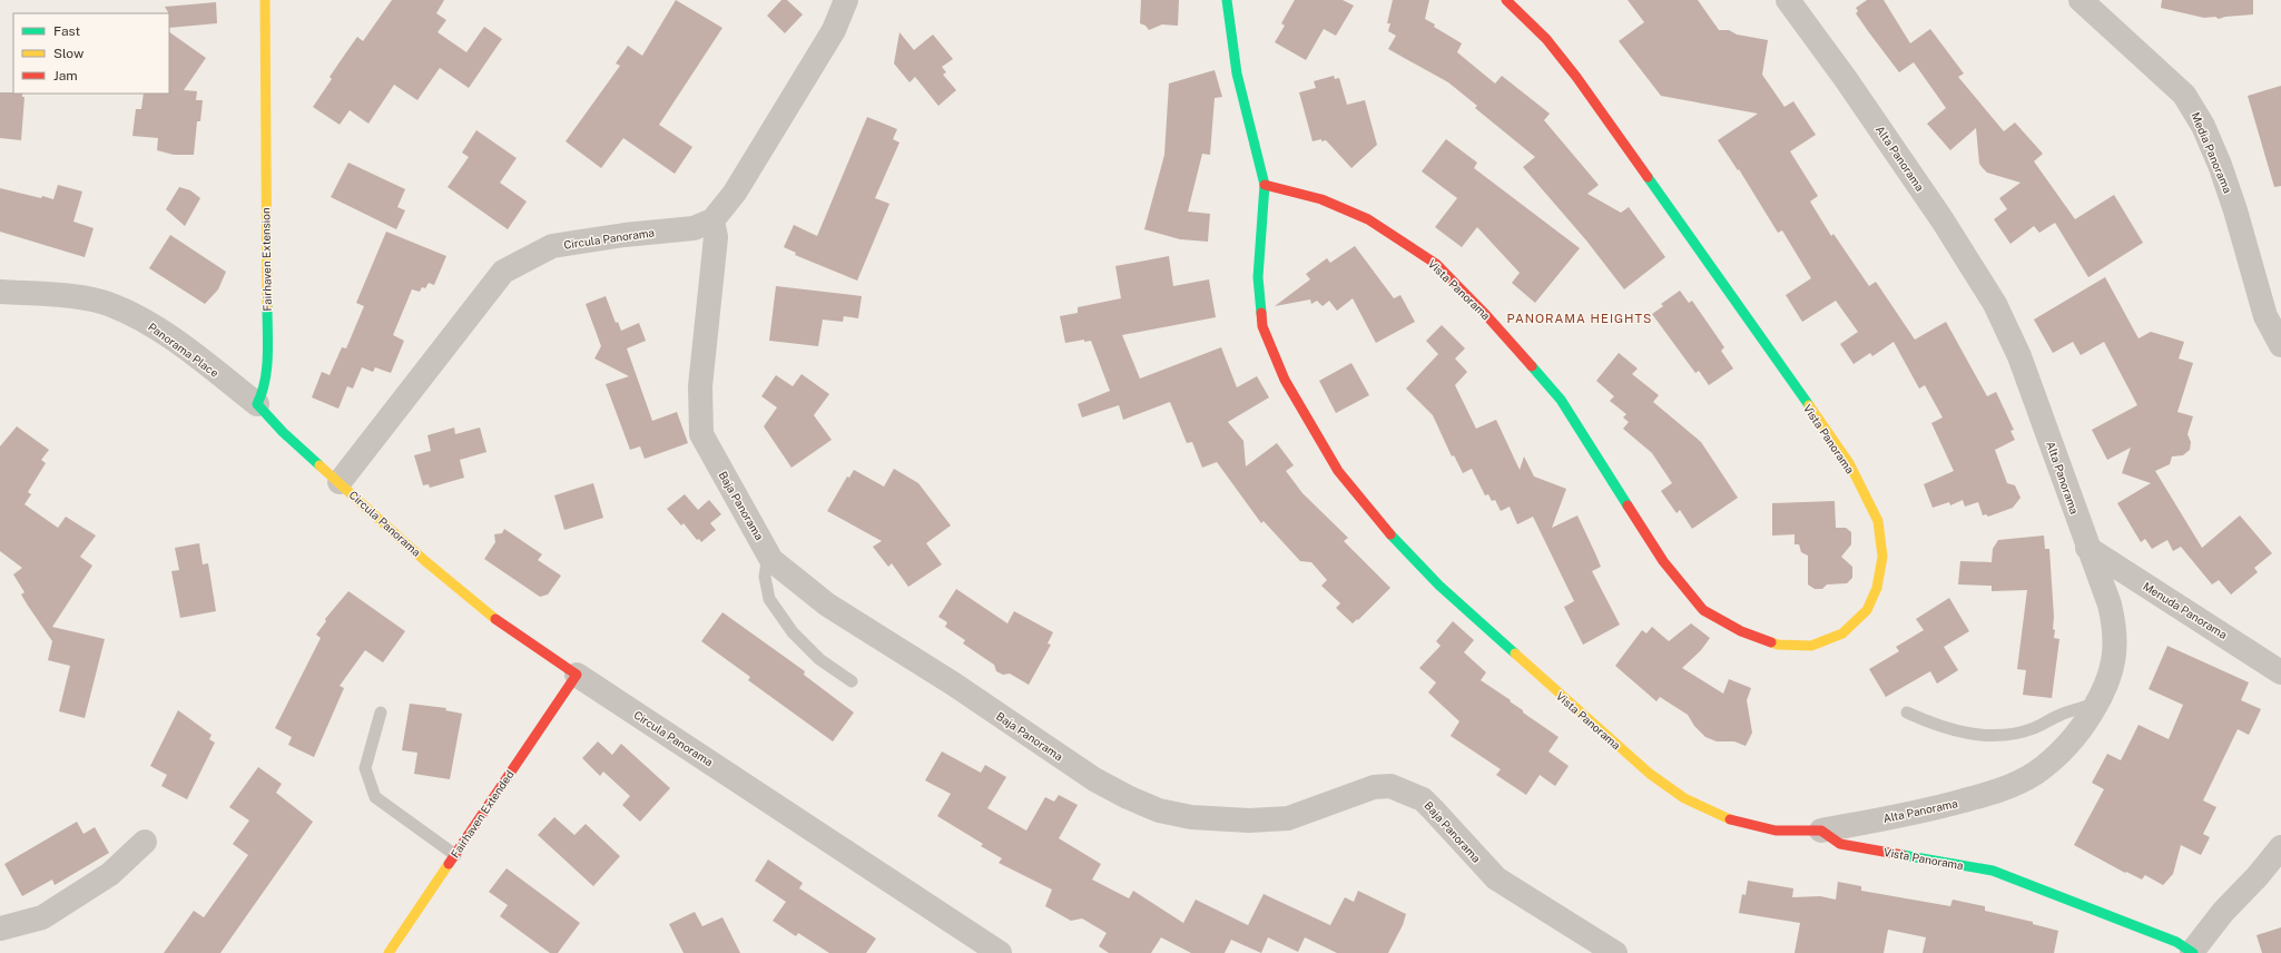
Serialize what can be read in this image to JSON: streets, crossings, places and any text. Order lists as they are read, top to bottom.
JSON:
{
  "streets": {
    "street": [
      "Media Panorama",
      "Alta Panorama",
      "Circula Panorama",
      "Fairhaven Extension",
      "Vista Panorama",
      "Panorama Place",
      "Baja Panorama",
      "Menuda Panorama",
      "Fairhaven Extended"
    ]
  },
  "crossings": [
    ["Alta Panorama", "Vista Panorama"],
    ["Alta Panorama", "Menuda Panorama"],
    ["Circula Panorama", "Baja Panorama"],
    ["Circula Panorama", "Fairhaven Extended"],
    ["Fairhaven Extension", "Panorama Place"]
  ],
  "districts": ["PANORAMA HEIGHTS"],
  "legend": ["Fast", "Slow", "Jam"]
}
